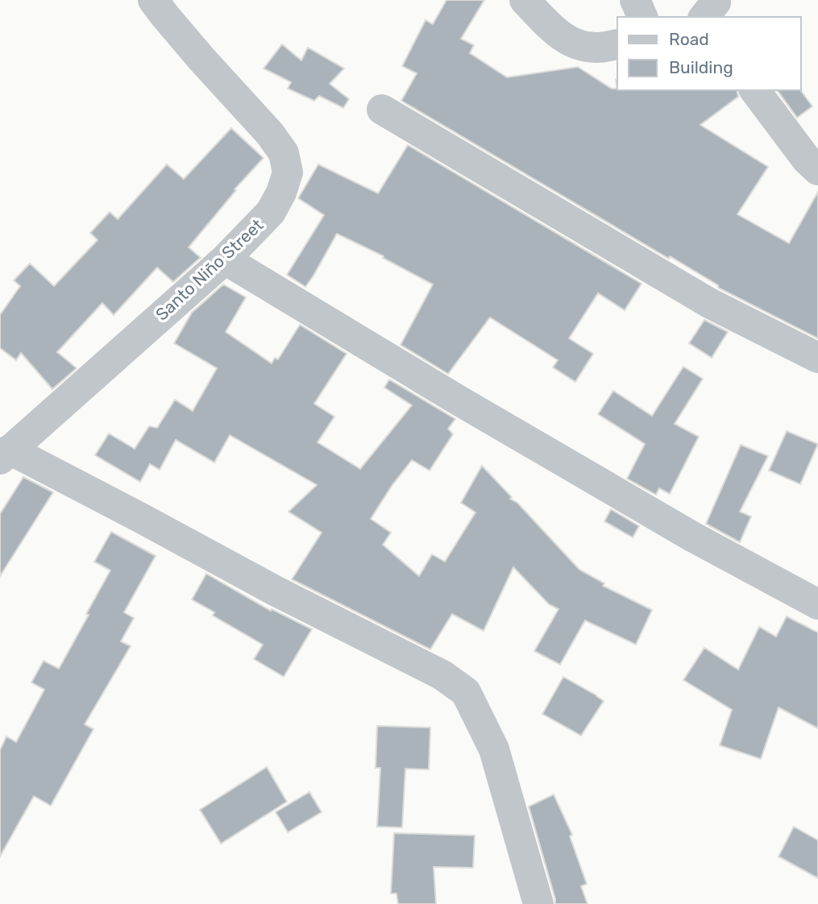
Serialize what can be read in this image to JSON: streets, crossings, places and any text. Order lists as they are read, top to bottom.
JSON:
{
  "streets": {
    "street": ["Santo Niño Street"]
  },
  "legend": ["Road", "Building"]
}
